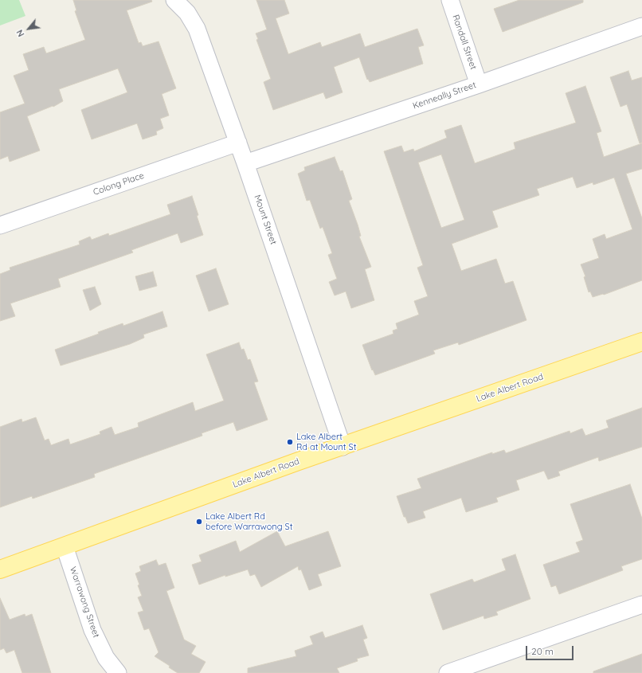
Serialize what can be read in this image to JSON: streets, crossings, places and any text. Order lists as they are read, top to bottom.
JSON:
{
  "streets": {
    "main road": ["Lake Albert Road"],
    "street": [
      "Randall Street",
      "Kenneally Street",
      "Colong Place",
      "Mount Street",
      "Warrawong Street"
    ]
  },
  "crossings": [
    ["Randall Street", "Kenneally Street"],
    ["Kenneally Street", "Mount Street"],
    ["Colong Place", "Mount Street"],
    ["Mount Street", "Lake Albert Road"],
    ["Lake Albert Road", "Warrawong Street"]
  ],
  "places": ["Lake Albert Rd at Mount St", "Lake Albert Rd before Warrawong St"],
  "scale_bar": "20 m",
  "north": "bottom left"
}
